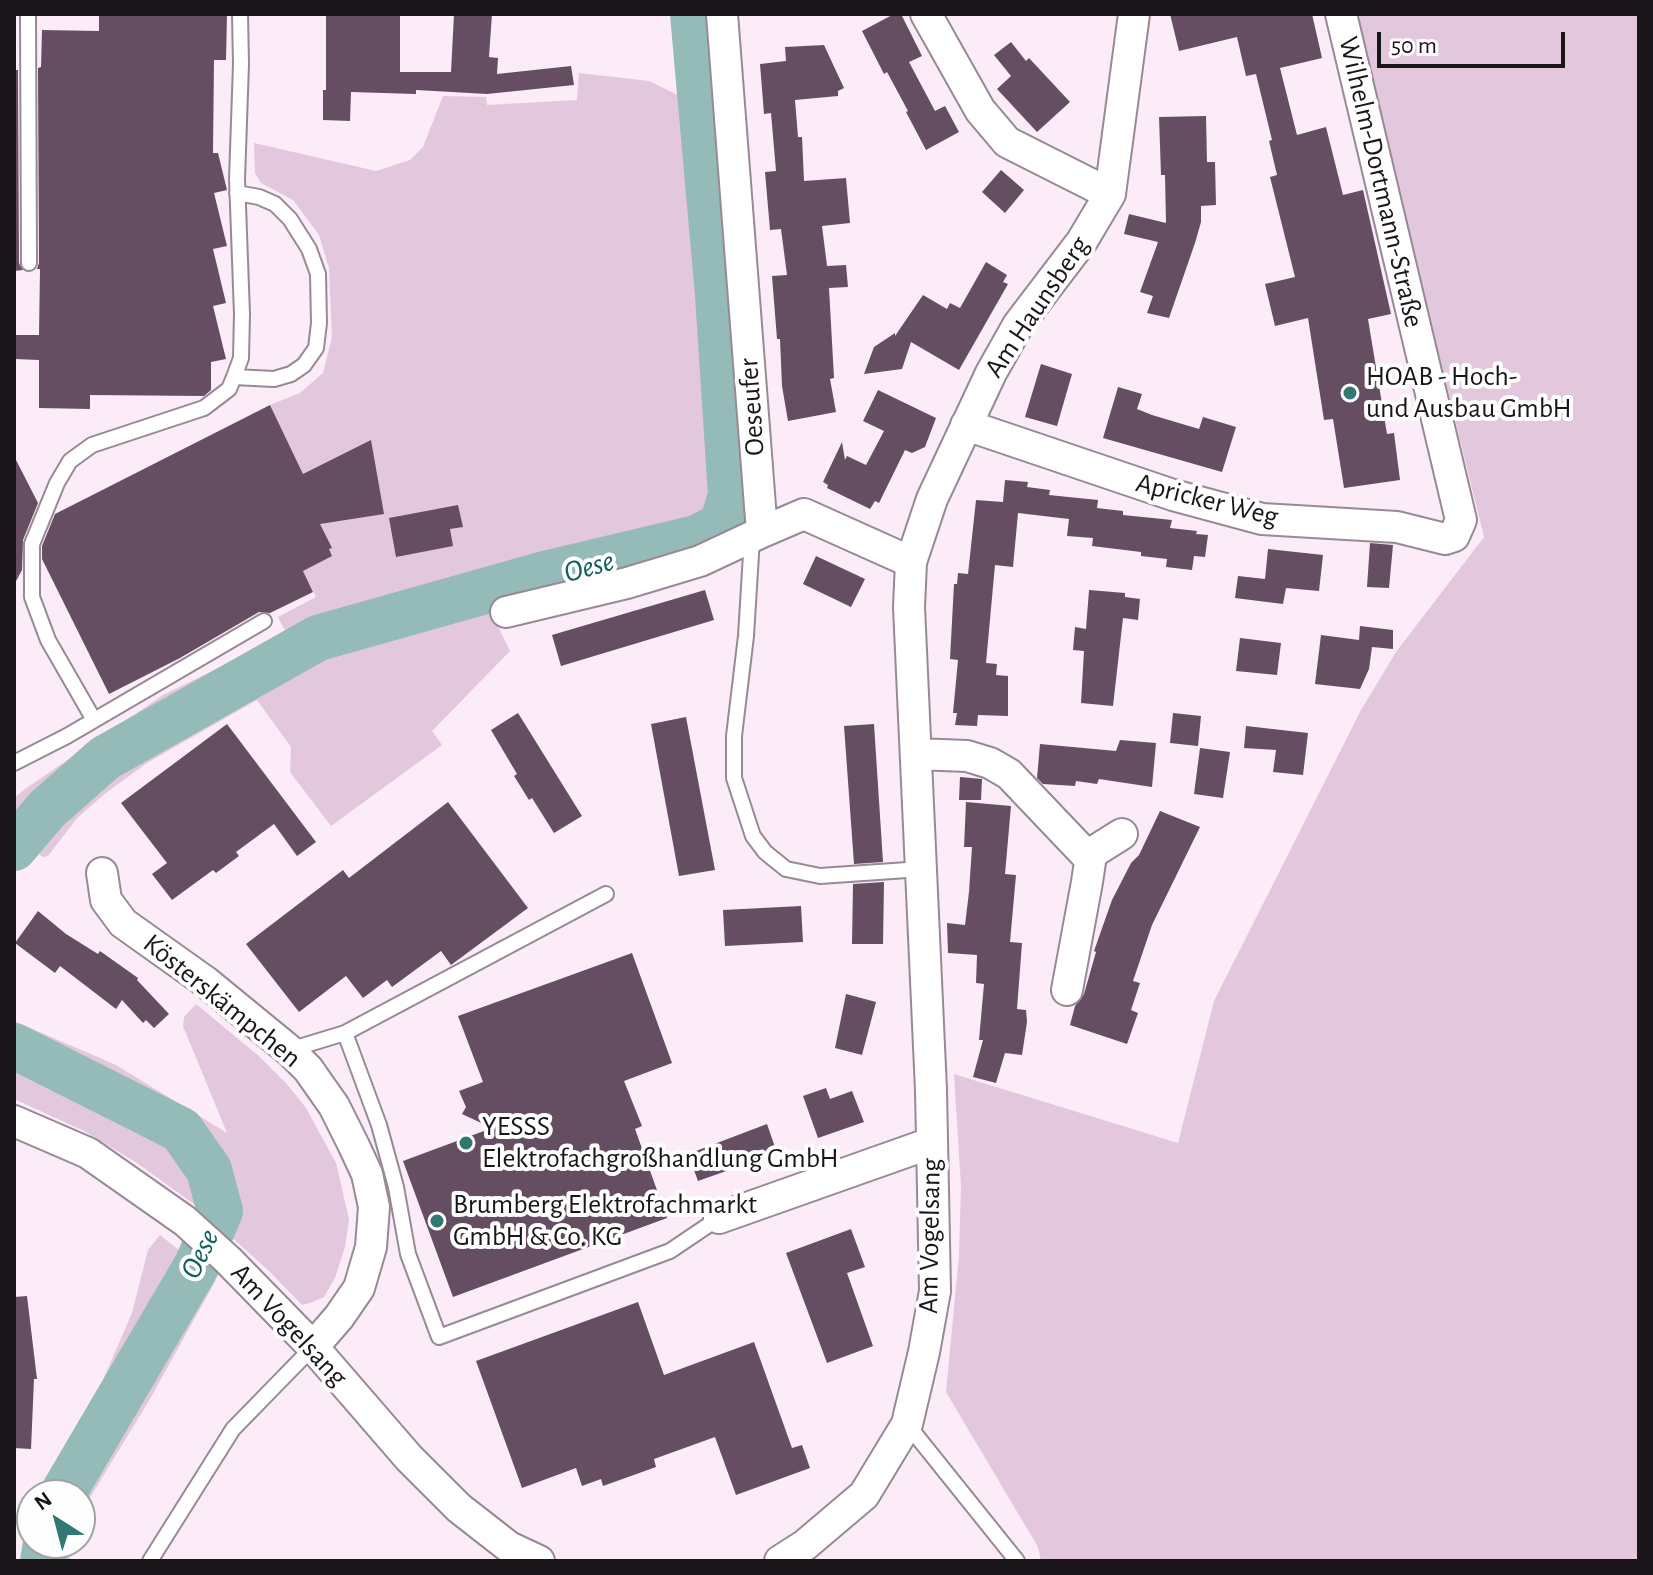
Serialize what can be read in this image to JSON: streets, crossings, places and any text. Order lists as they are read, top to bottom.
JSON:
{
  "streets": {
    "street": [
      "Wilhelm-Dortmann-Straße",
      "Am Haunsberg",
      "Oeseufer",
      "Apricker Weg",
      "Kösterskämpchen",
      "Am Vogelsang"
    ]
  },
  "crossings": [
    ["Wilhelm-Dortmann-Straße", "Apricker Weg"],
    ["Am Haunsberg", "Apricker Weg"],
    ["Am Haunsberg", "Am Vogelsang"],
    ["Kösterskämpchen", "Am Vogelsang"]
  ],
  "water": ["Oese"],
  "places": ["HOAB - Hoch- und Ausbau GmbH", "YESSS Elektrofachgroßhandlung GmbH", "Brumberg Elektrofachmarkt GmbH & Co. KG"],
  "scale_bar": "50 m",
  "north": "top left"
}
